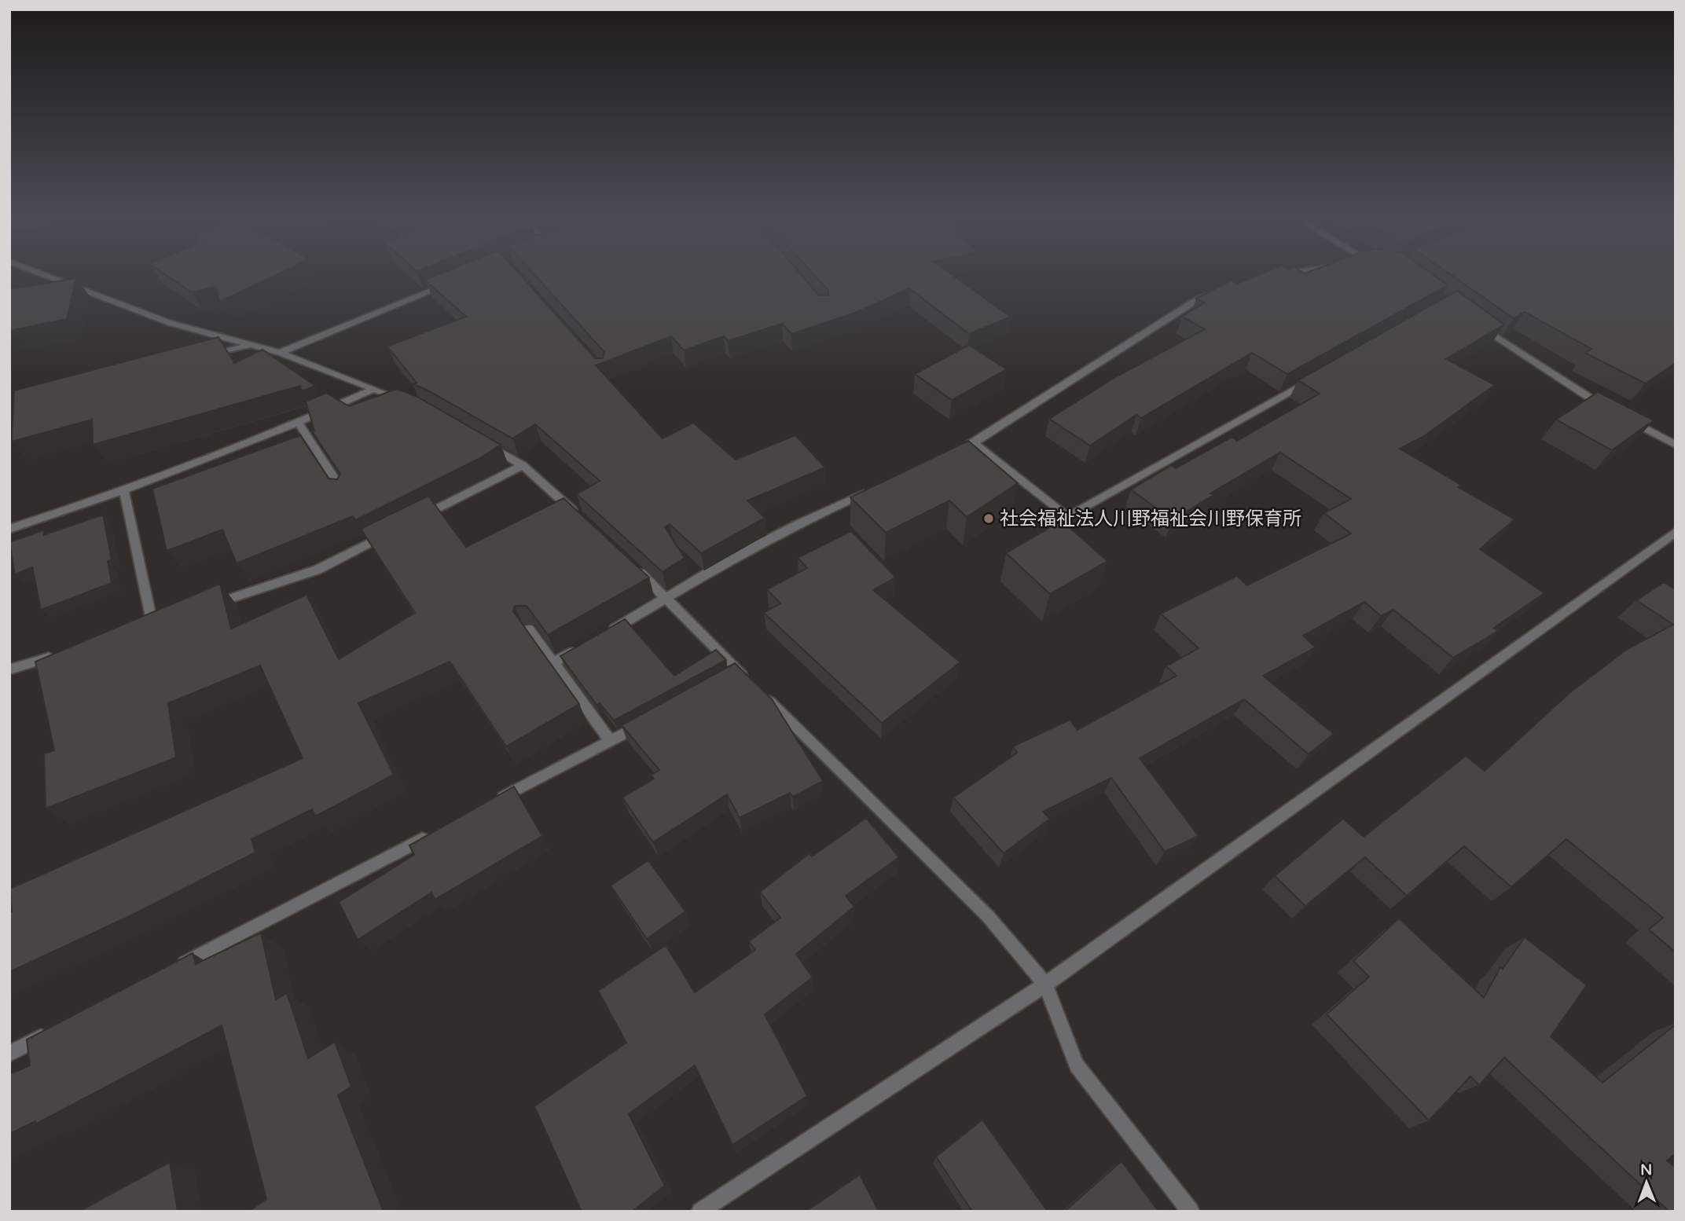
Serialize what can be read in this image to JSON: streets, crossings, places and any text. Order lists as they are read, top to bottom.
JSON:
{
  "places": ["社会福祉法人川野福祉会川野保育所"],
  "north": "top"
}
